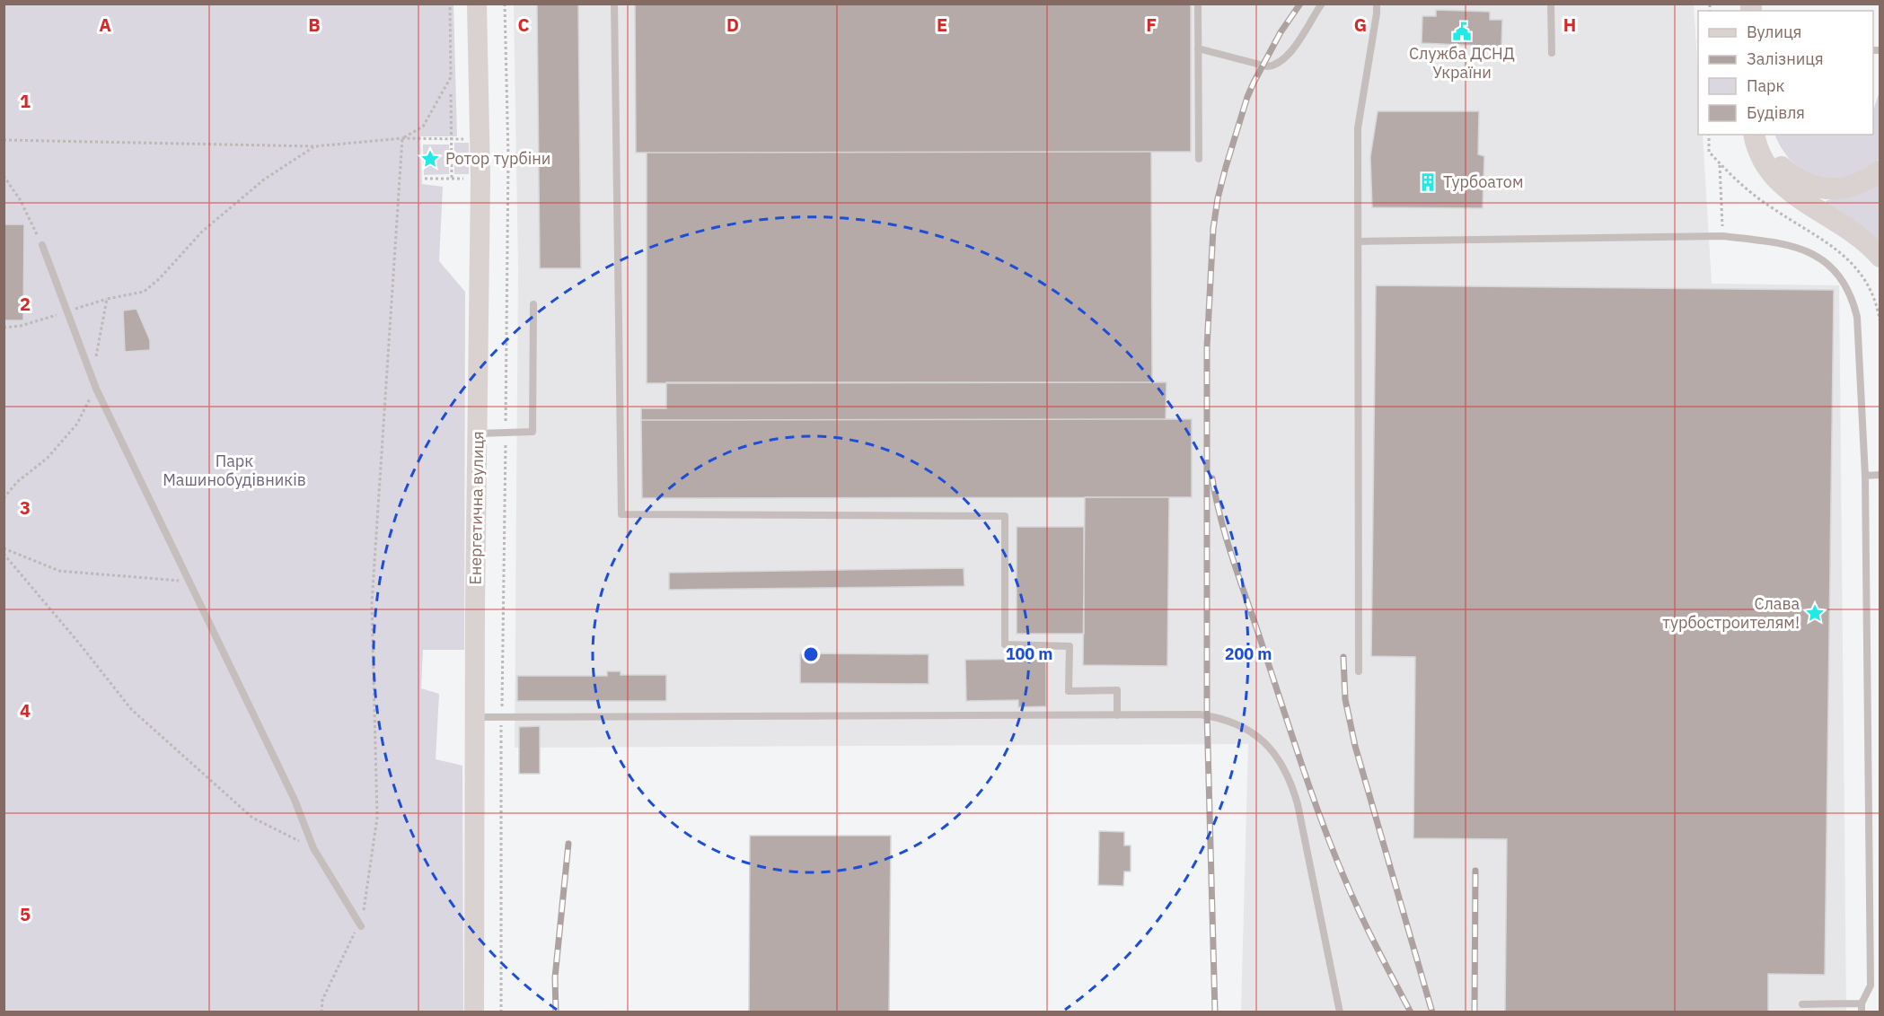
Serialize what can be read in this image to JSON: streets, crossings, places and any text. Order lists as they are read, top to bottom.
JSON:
{
  "streets": {
    "street": ["Енергетична вулиця"]
  },
  "parks": ["Парк Машинобудівників"],
  "places": {
    "public building": ["Служба ДСНД України"],
    "place": ["Ротор турбіни", "Слава турбостроителям!"],
    "building": ["Турбоатом"]
  },
  "legend": [
    "Вулиця",
    "Залізниця",
    "Парк",
    "Будівля"
  ],
  "grid": {
    "columns": [
      "A",
      "B",
      "C",
      "D",
      "E",
      "F",
      "G",
      "H"
    ],
    "rows": [
      "1",
      "2",
      "3",
      "4",
      "5"
    ]
  },
  "rings": ["100 m", "200 m"]
}
